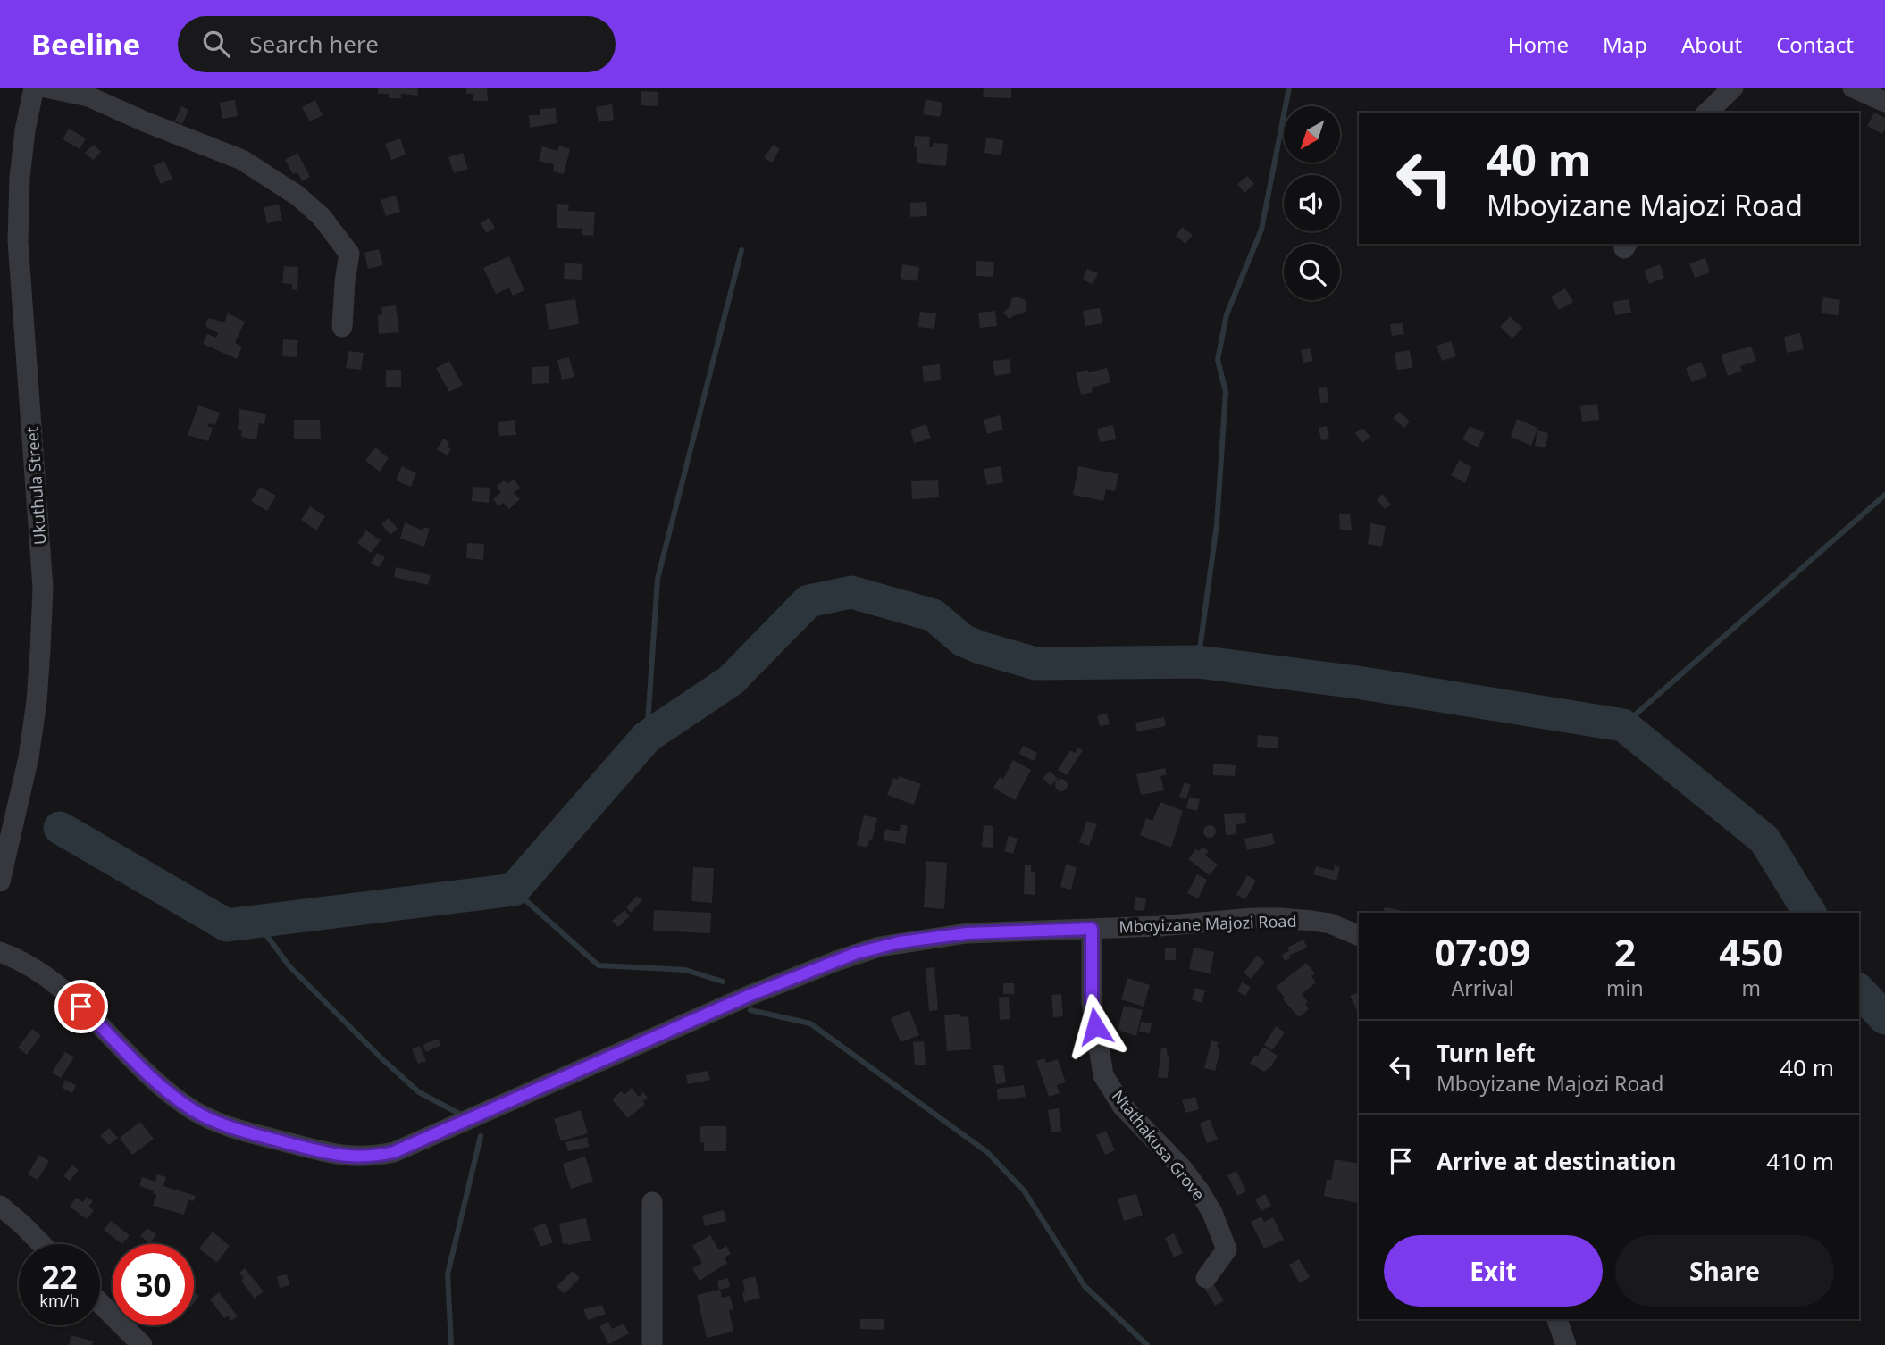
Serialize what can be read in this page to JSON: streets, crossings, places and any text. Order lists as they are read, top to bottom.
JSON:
{
  "streets": {
    "street": ["Ukuthula Street", "Mboyizane Majozi Road", "Ntathakusa Grove"]
  },
  "crossings": [
    ["Mboyizane Majozi Road", "Ntathakusa Grove"]
  ],
  "north": "bottom left",
  "page": {
    "header": "Beeline",
    "search": "Search here",
    "nav": [
      "Home",
      "Map",
      "About",
      "Contact"
    ],
    "turn": ["40 m", "Mboyizane Majozi Road"],
    "eta": [
      "07:09",
      "Arrival",
      "2",
      "min",
      "450",
      "m"
    ],
    "list": [
      {
        "name": "Turn left",
        "note": "Mboyizane Majozi Road",
        "value": "40 m"
      },
      {
        "name": "Arrive at destination",
        "value": "410 m"
      }
    ],
    "buttons": ["Exit", "Share"],
    "speed": "22 km/h",
    "limit": "30"
  }
}
